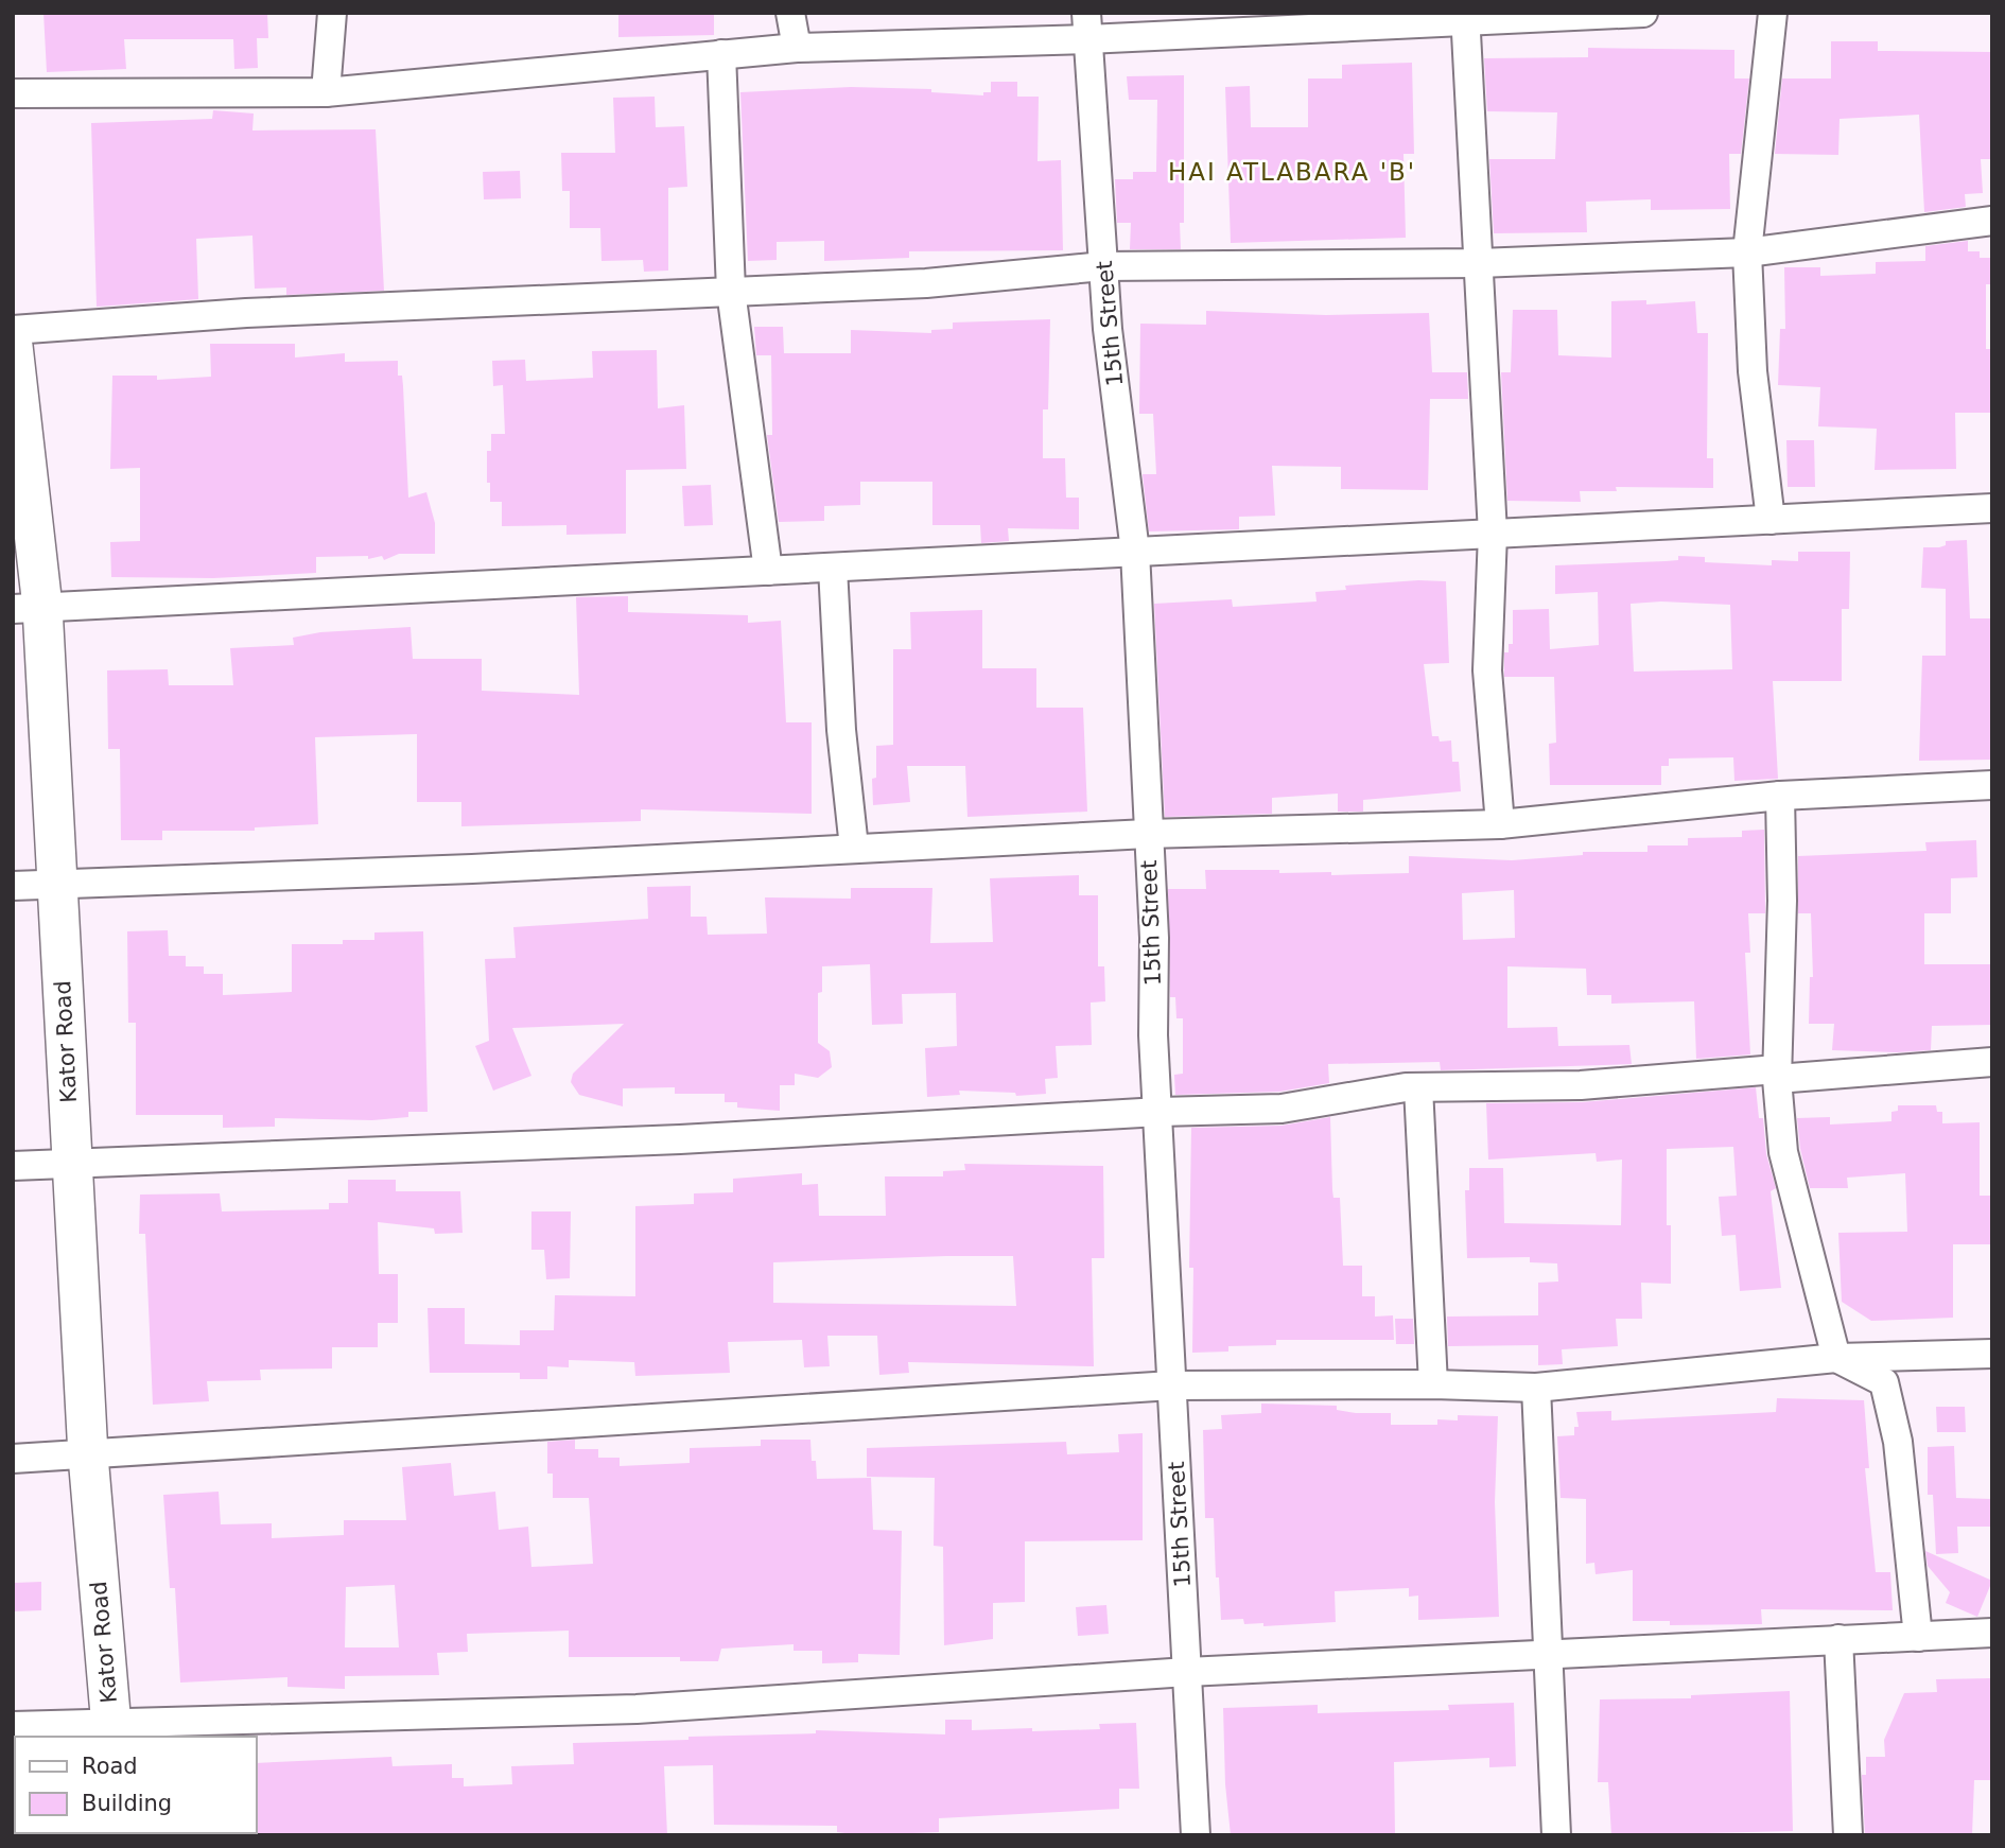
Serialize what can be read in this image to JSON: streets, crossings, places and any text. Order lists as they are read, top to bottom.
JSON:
{
  "streets": {
    "main road": ["Kator Road"],
    "street": ["15th Street"]
  },
  "districts": ["HAI ATLABARA 'B'"],
  "legend": ["Road", "Building"]
}
